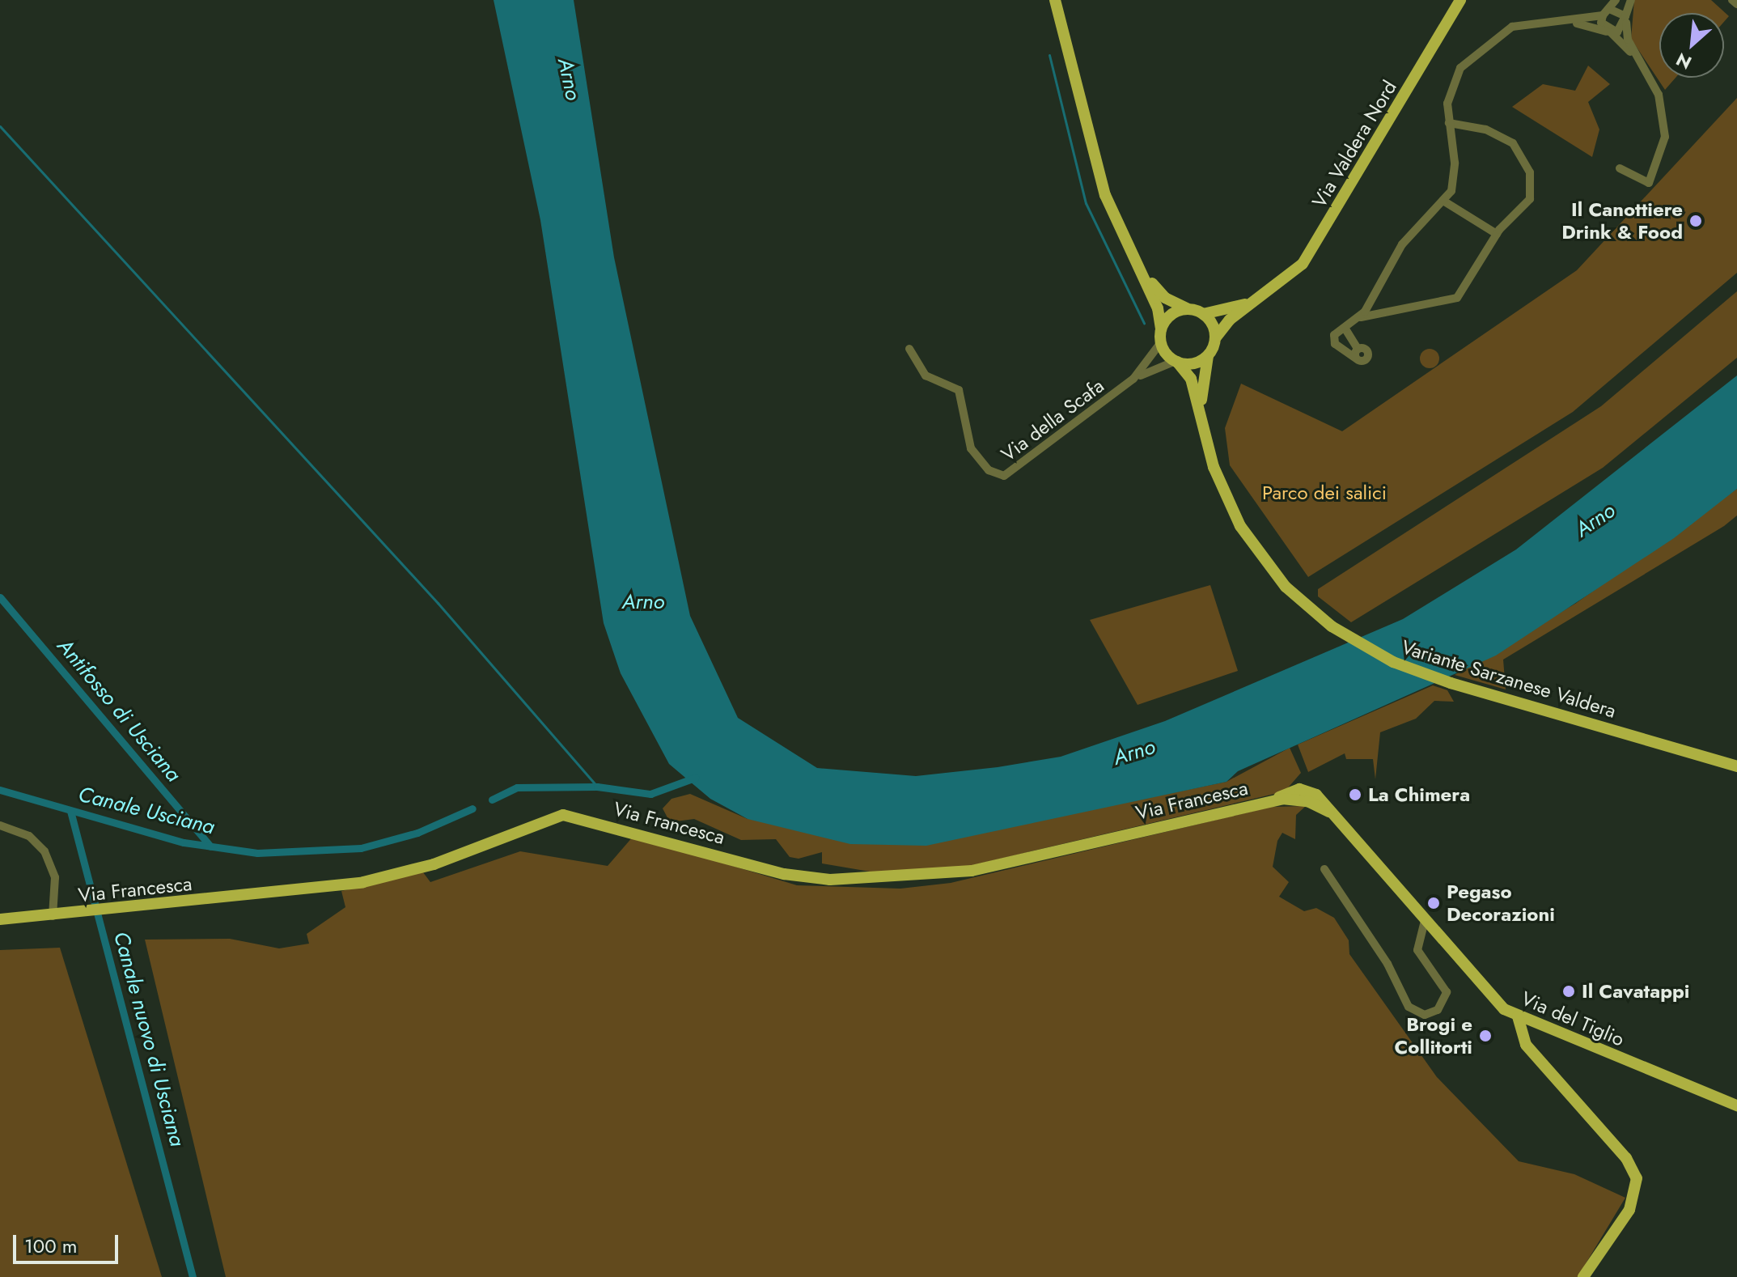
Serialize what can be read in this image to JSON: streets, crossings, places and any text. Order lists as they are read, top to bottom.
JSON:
{
  "streets": {
    "main road": [
      "Via Valdera Nord",
      "Variante Sarzanese Valdera",
      "Via Francesca",
      "Via del Tiglio"
    ],
    "street": ["Via della Scafa"]
  },
  "crossings": [
    ["Via Valdera Nord", "Variante Sarzanese Valdera"],
    ["Via Francesca", "Via del Tiglio"]
  ],
  "water": [
    "Arno",
    "Antifosso di Usciana",
    "Canale Usciana",
    "Canale nuovo di Usciana"
  ],
  "parks": ["Parco dei salici"],
  "places": [
    "Il Canottiere Drink & Food",
    "La Chimera",
    "Pegaso Decorazioni",
    "Il Cavatappi",
    "Brogi e Collitorti"
  ],
  "scale_bar": "100 m",
  "north": "bottom left"
}
